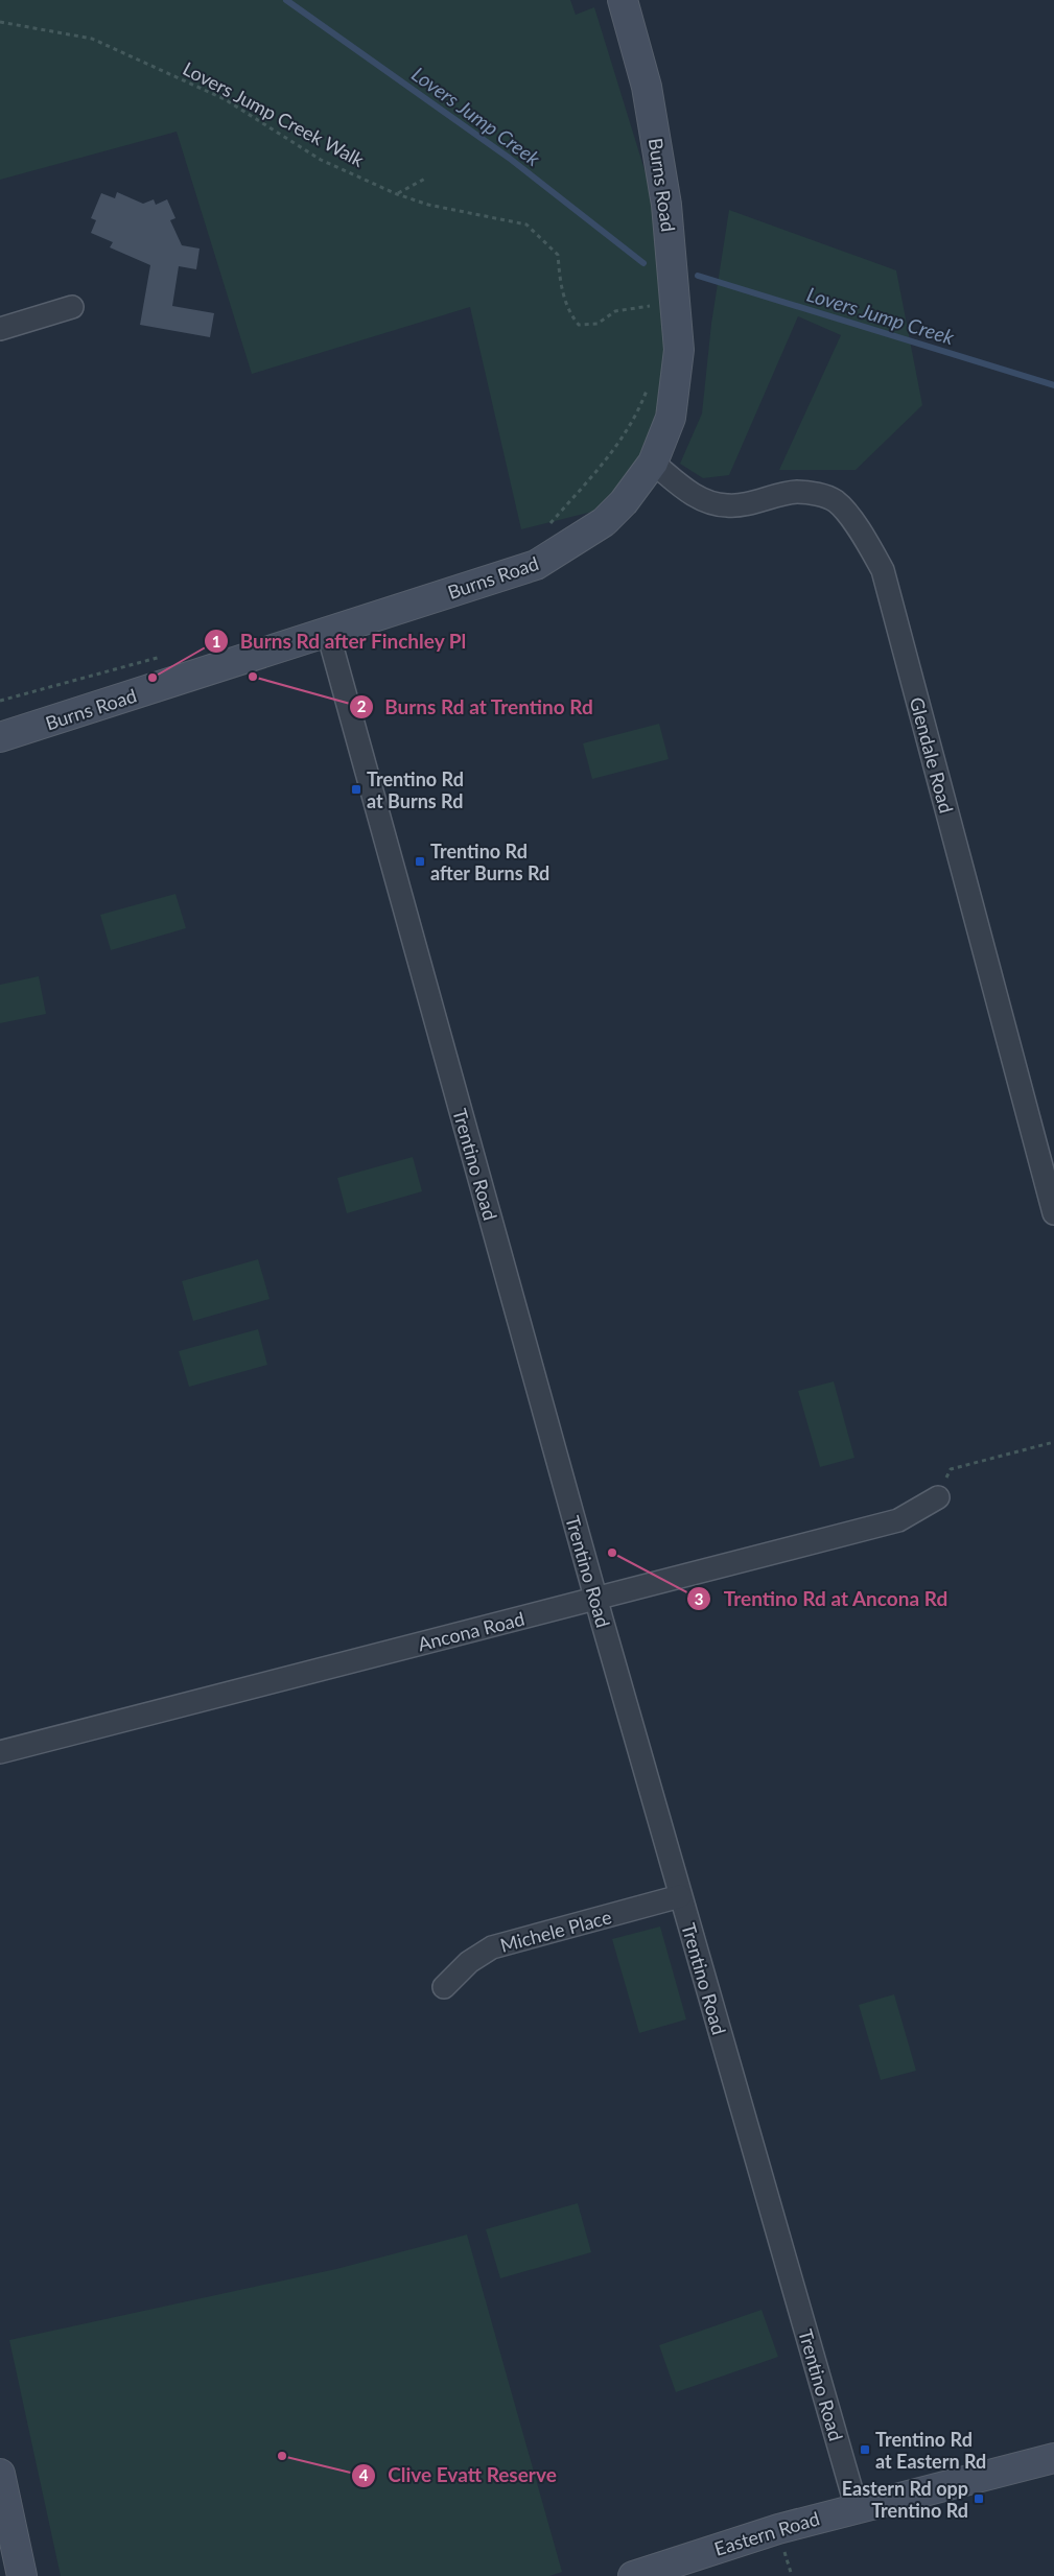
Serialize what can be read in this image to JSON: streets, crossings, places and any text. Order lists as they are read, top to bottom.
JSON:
{
  "streets": {
    "main road": ["Burns Road", "Eastern Road"],
    "street": [
      "Glendale Road",
      "Trentino Road",
      "Ancona Road",
      "Michele Place"
    ],
    "path": ["Lovers Jump Creek Walk"]
  },
  "crossings": [
    ["Burns Road", "Glendale Road"],
    ["Burns Road", "Trentino Road"],
    ["Trentino Road", "Ancona Road"],
    ["Trentino Road", "Michele Place"],
    ["Trentino Road", "Eastern Road"]
  ],
  "water": ["Lovers Jump Creek"],
  "places": {
    "other": [
      "Burns Rd at Trentino Rd",
      "Burns Rd after Finchley Pl",
      "Trentino Rd at Ancona Rd",
      "Clive Evatt Reserve"
    ],
    "transit": [
      "Trentino Rd at Burns Rd",
      "Trentino Rd after Burns Rd",
      "Trentino Rd at Eastern Rd",
      "Eastern Rd opp Trentino Rd"
    ]
  }
}
